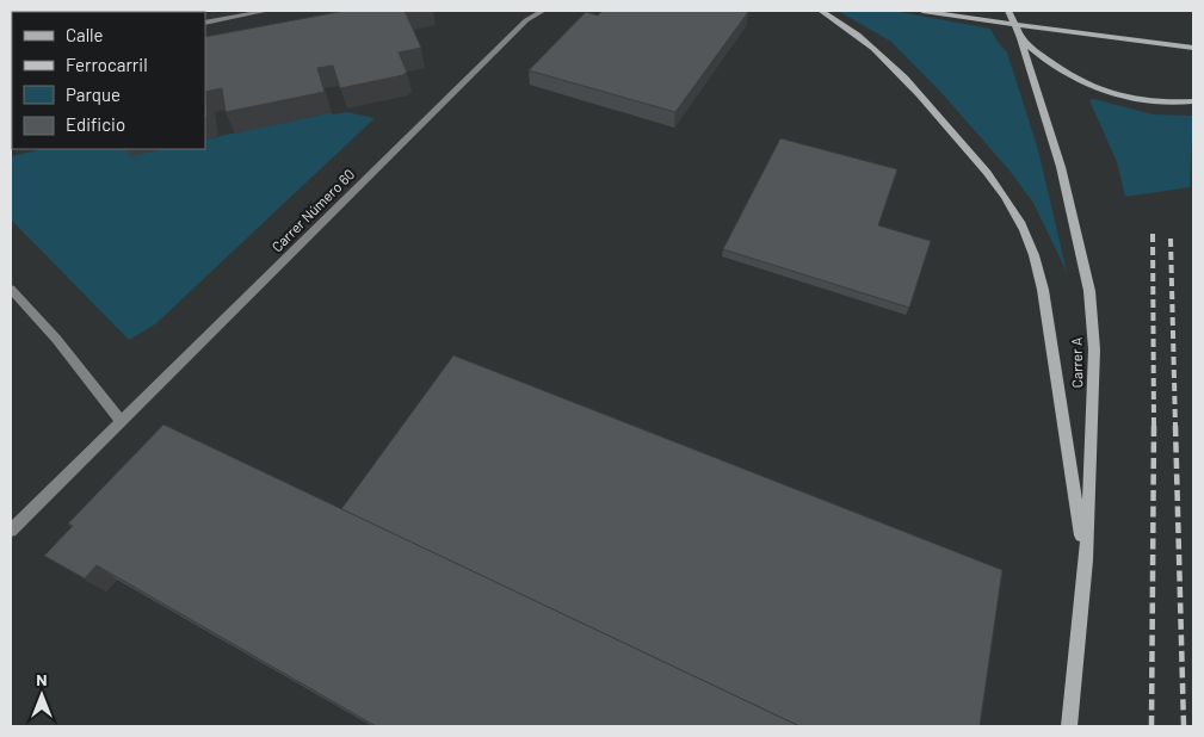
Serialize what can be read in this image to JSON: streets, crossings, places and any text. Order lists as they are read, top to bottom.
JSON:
{
  "streets": {
    "main road": ["Carrer A"],
    "street": ["Carrer Número 60"]
  },
  "legend": [
    "Calle",
    "Ferrocarril",
    "Parque",
    "Edificio"
  ],
  "north": "top"
}
